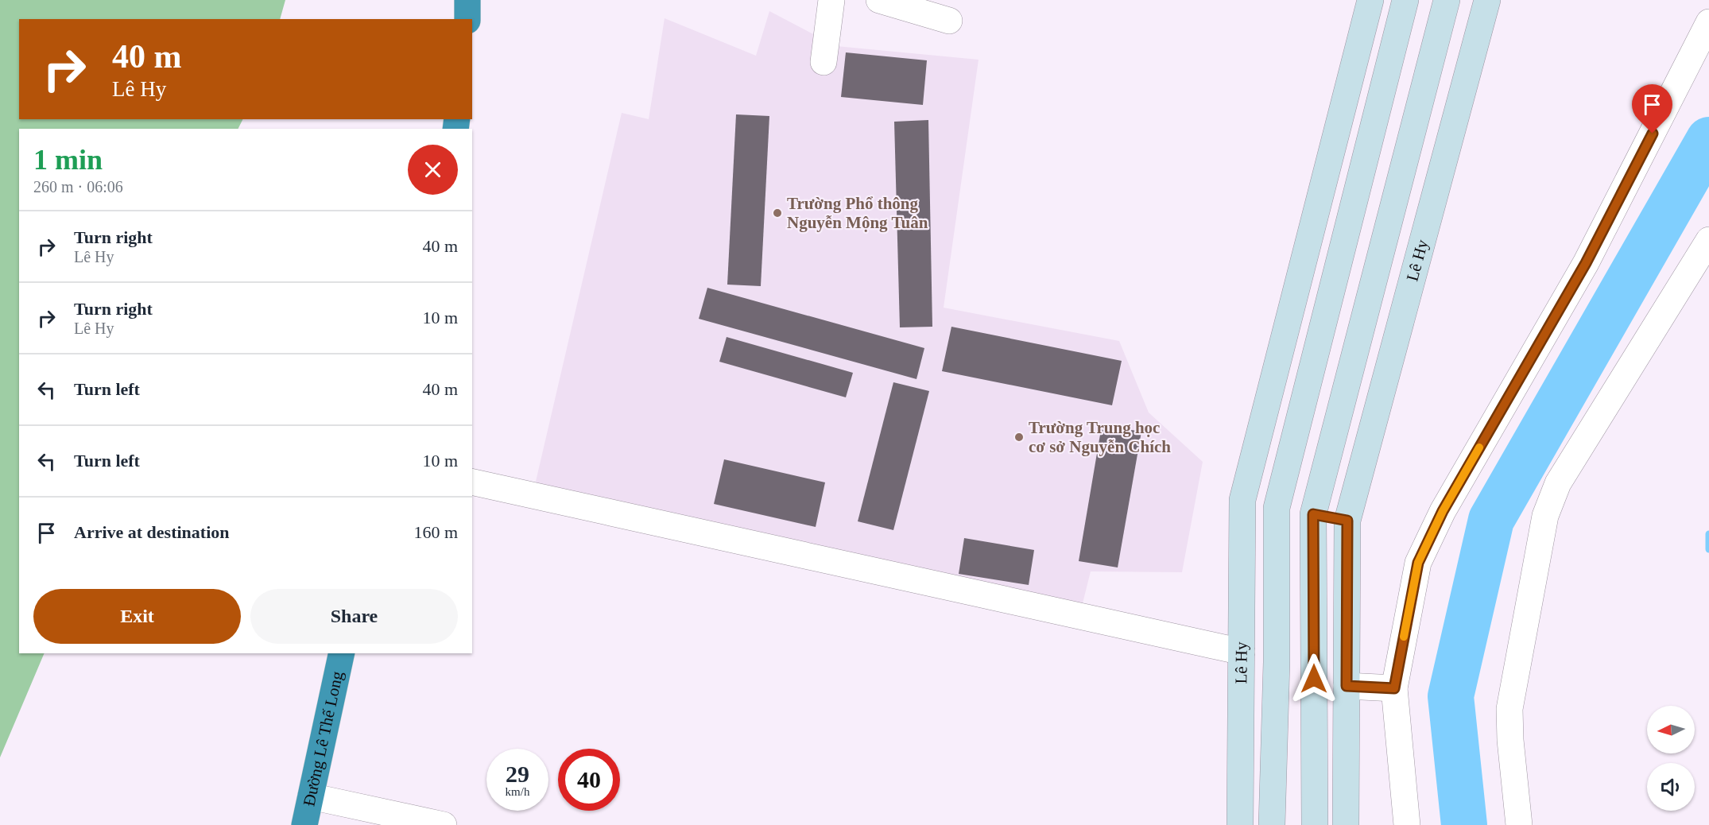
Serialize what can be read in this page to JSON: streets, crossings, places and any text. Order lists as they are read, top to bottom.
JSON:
{
  "streets": {
    "highway": ["Đường Lê Thế Long"],
    "street": ["Lê Hy"]
  },
  "places": ["Trường Phổ thông Nguyễn Mộng Tuân", "Trường Trung học cơ sở Nguyễn Chích"],
  "north": "left",
  "page": {
    "turn": ["40 m", "Lê Hy"],
    "heading": ["1 min", "260 m · 06:06"],
    "list": [
      {
        "name": "Turn right",
        "note": "Lê Hy",
        "value": "40 m"
      },
      {
        "name": "Turn right",
        "note": "Lê Hy",
        "value": "10 m"
      },
      {
        "name": "Turn left",
        "value": "40 m"
      },
      {
        "name": "Turn left",
        "value": "10 m"
      },
      {
        "name": "Arrive at destination",
        "value": "160 m"
      }
    ],
    "buttons": ["Exit", "Share"],
    "speed": "29 km/h",
    "limit": "40"
  }
}
